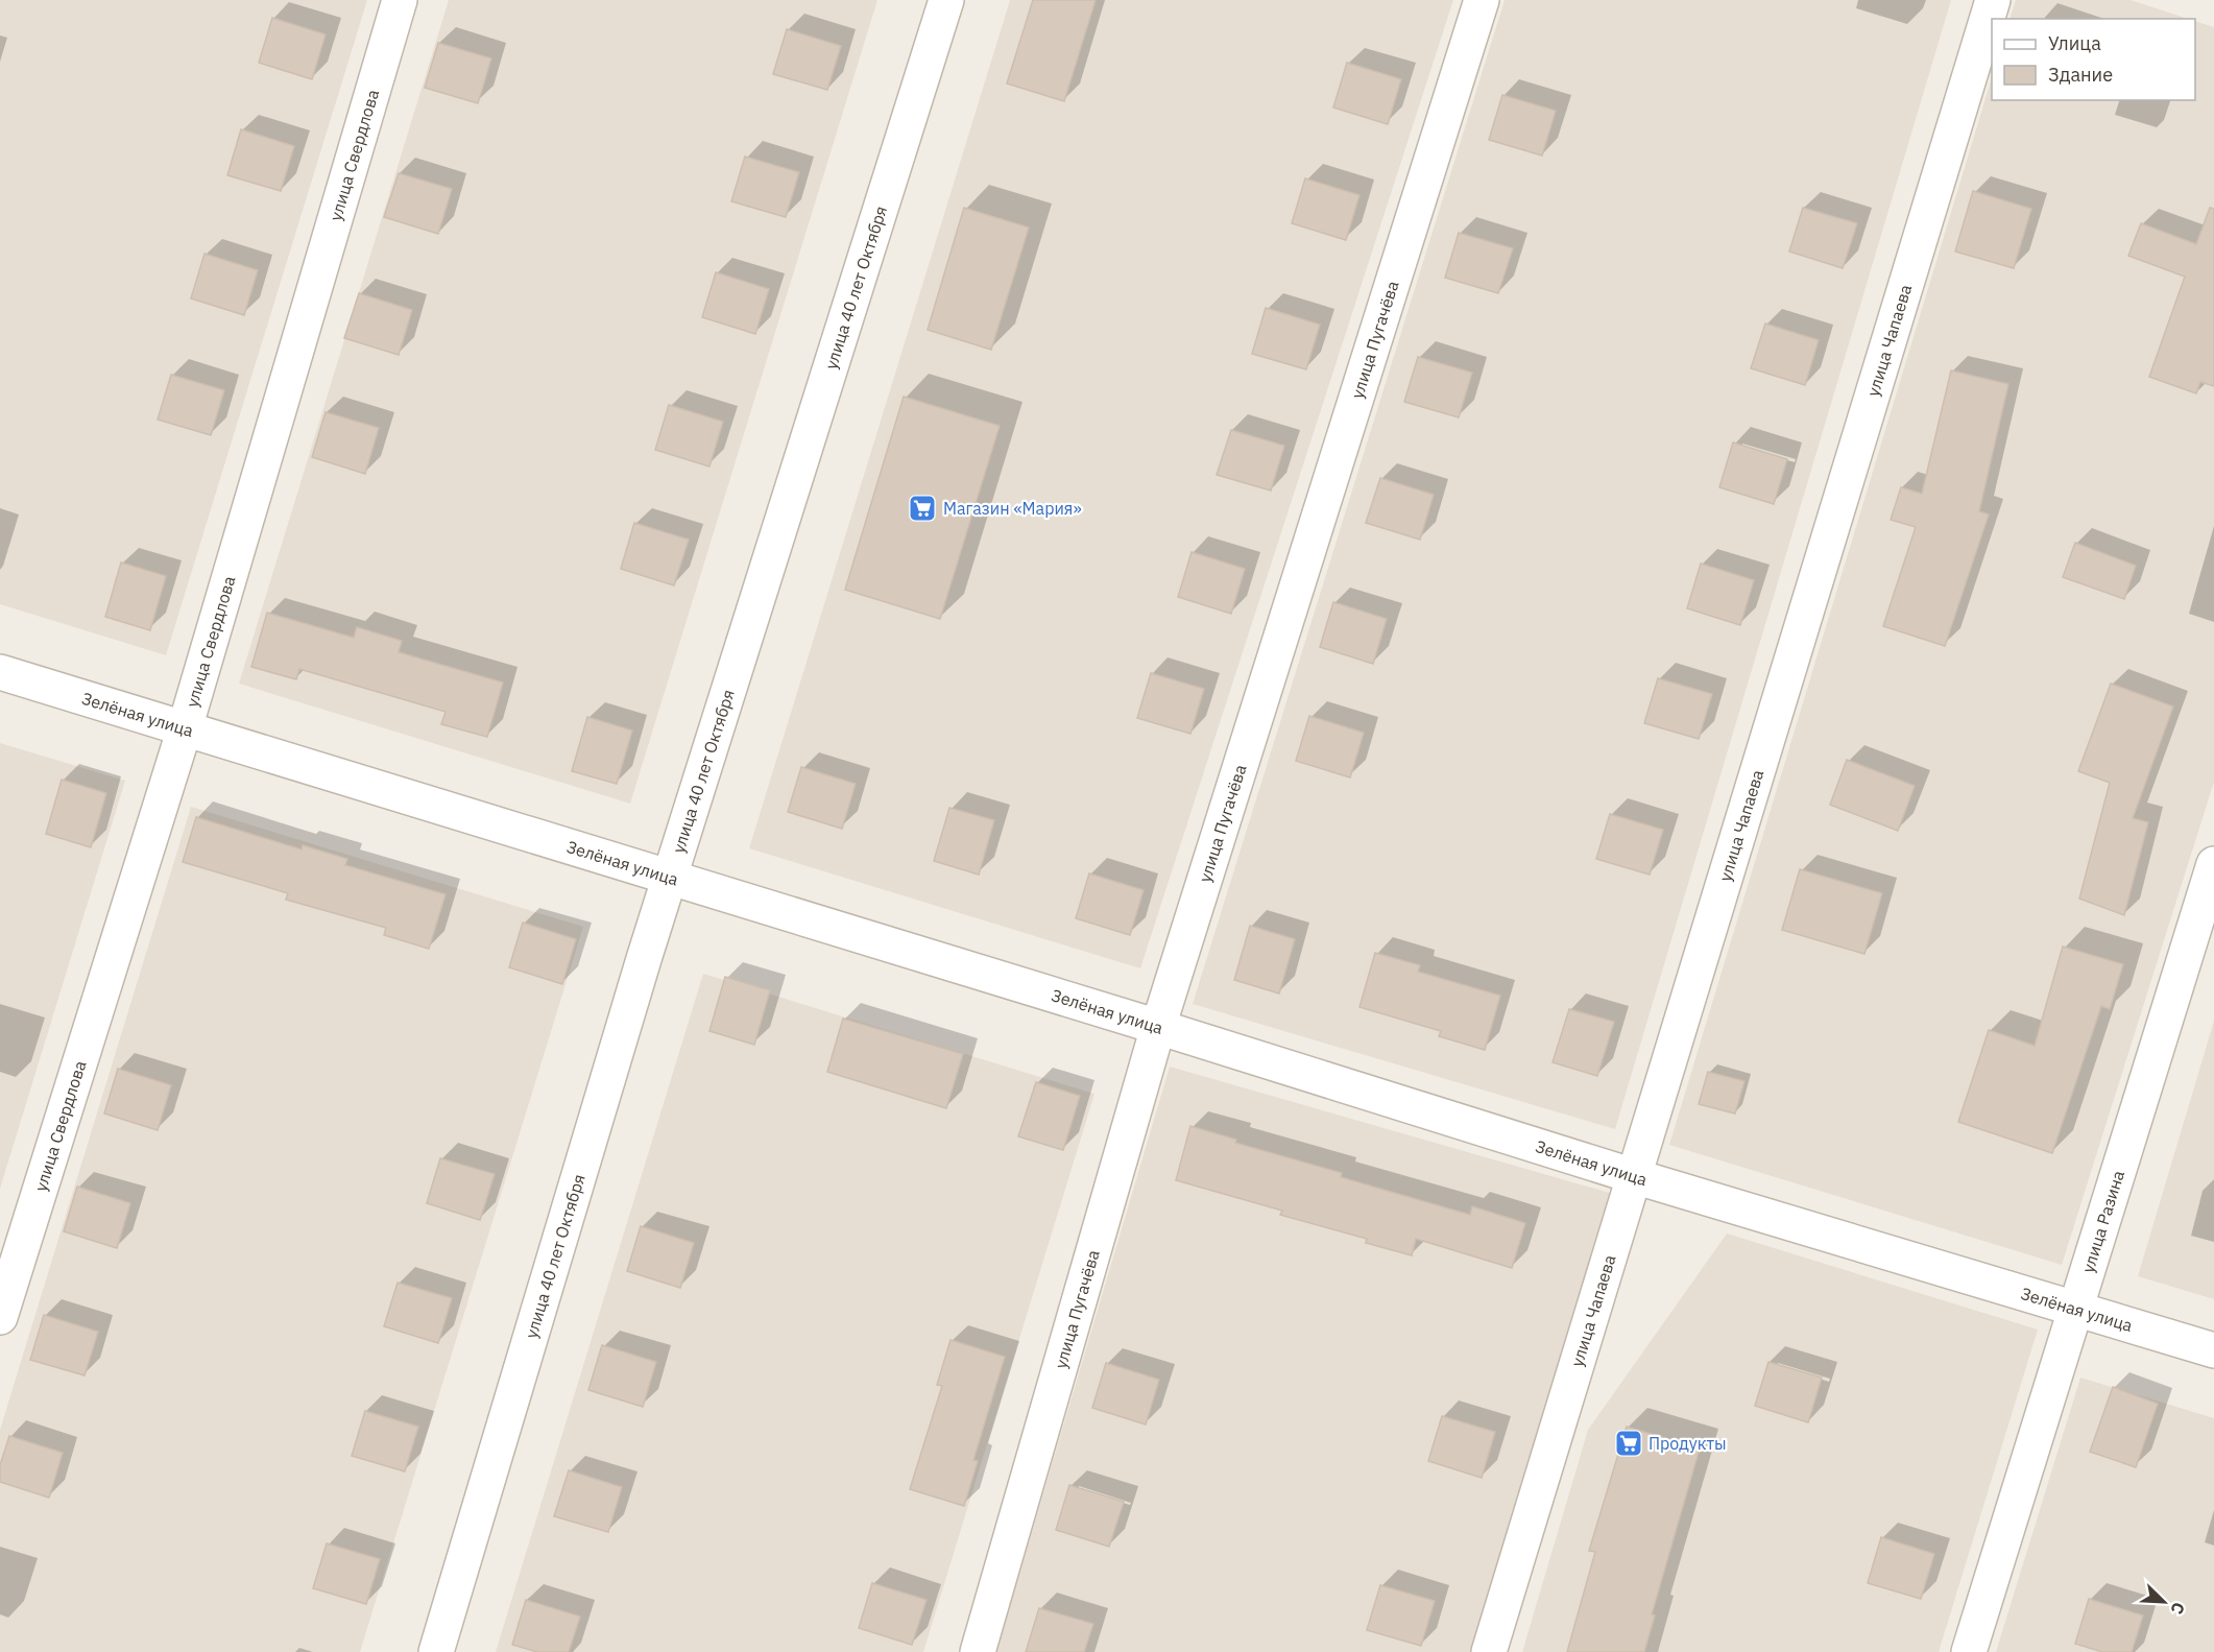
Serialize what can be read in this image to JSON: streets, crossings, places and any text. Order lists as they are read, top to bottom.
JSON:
{
  "streets": {
    "street": [
      "улица Свердлова",
      "улица 40 лет Октября",
      "улица Пугачёва",
      "улица Чапаева",
      "Зелёная улица",
      "улица Разина"
    ]
  },
  "crossings": [
    ["улица Свердлова", "Зелёная улица"],
    ["улица 40 лет Октября", "Зелёная улица"],
    ["улица Пугачёва", "Зелёная улица"],
    ["улица Чапаева", "Зелёная улица"],
    ["Зелёная улица", "улица Разина"]
  ],
  "places": {
    "supermarket": ["Магазин «Мария»", "Продукты"]
  },
  "legend": ["Улица", "Здание"],
  "north": "bottom right"
}
